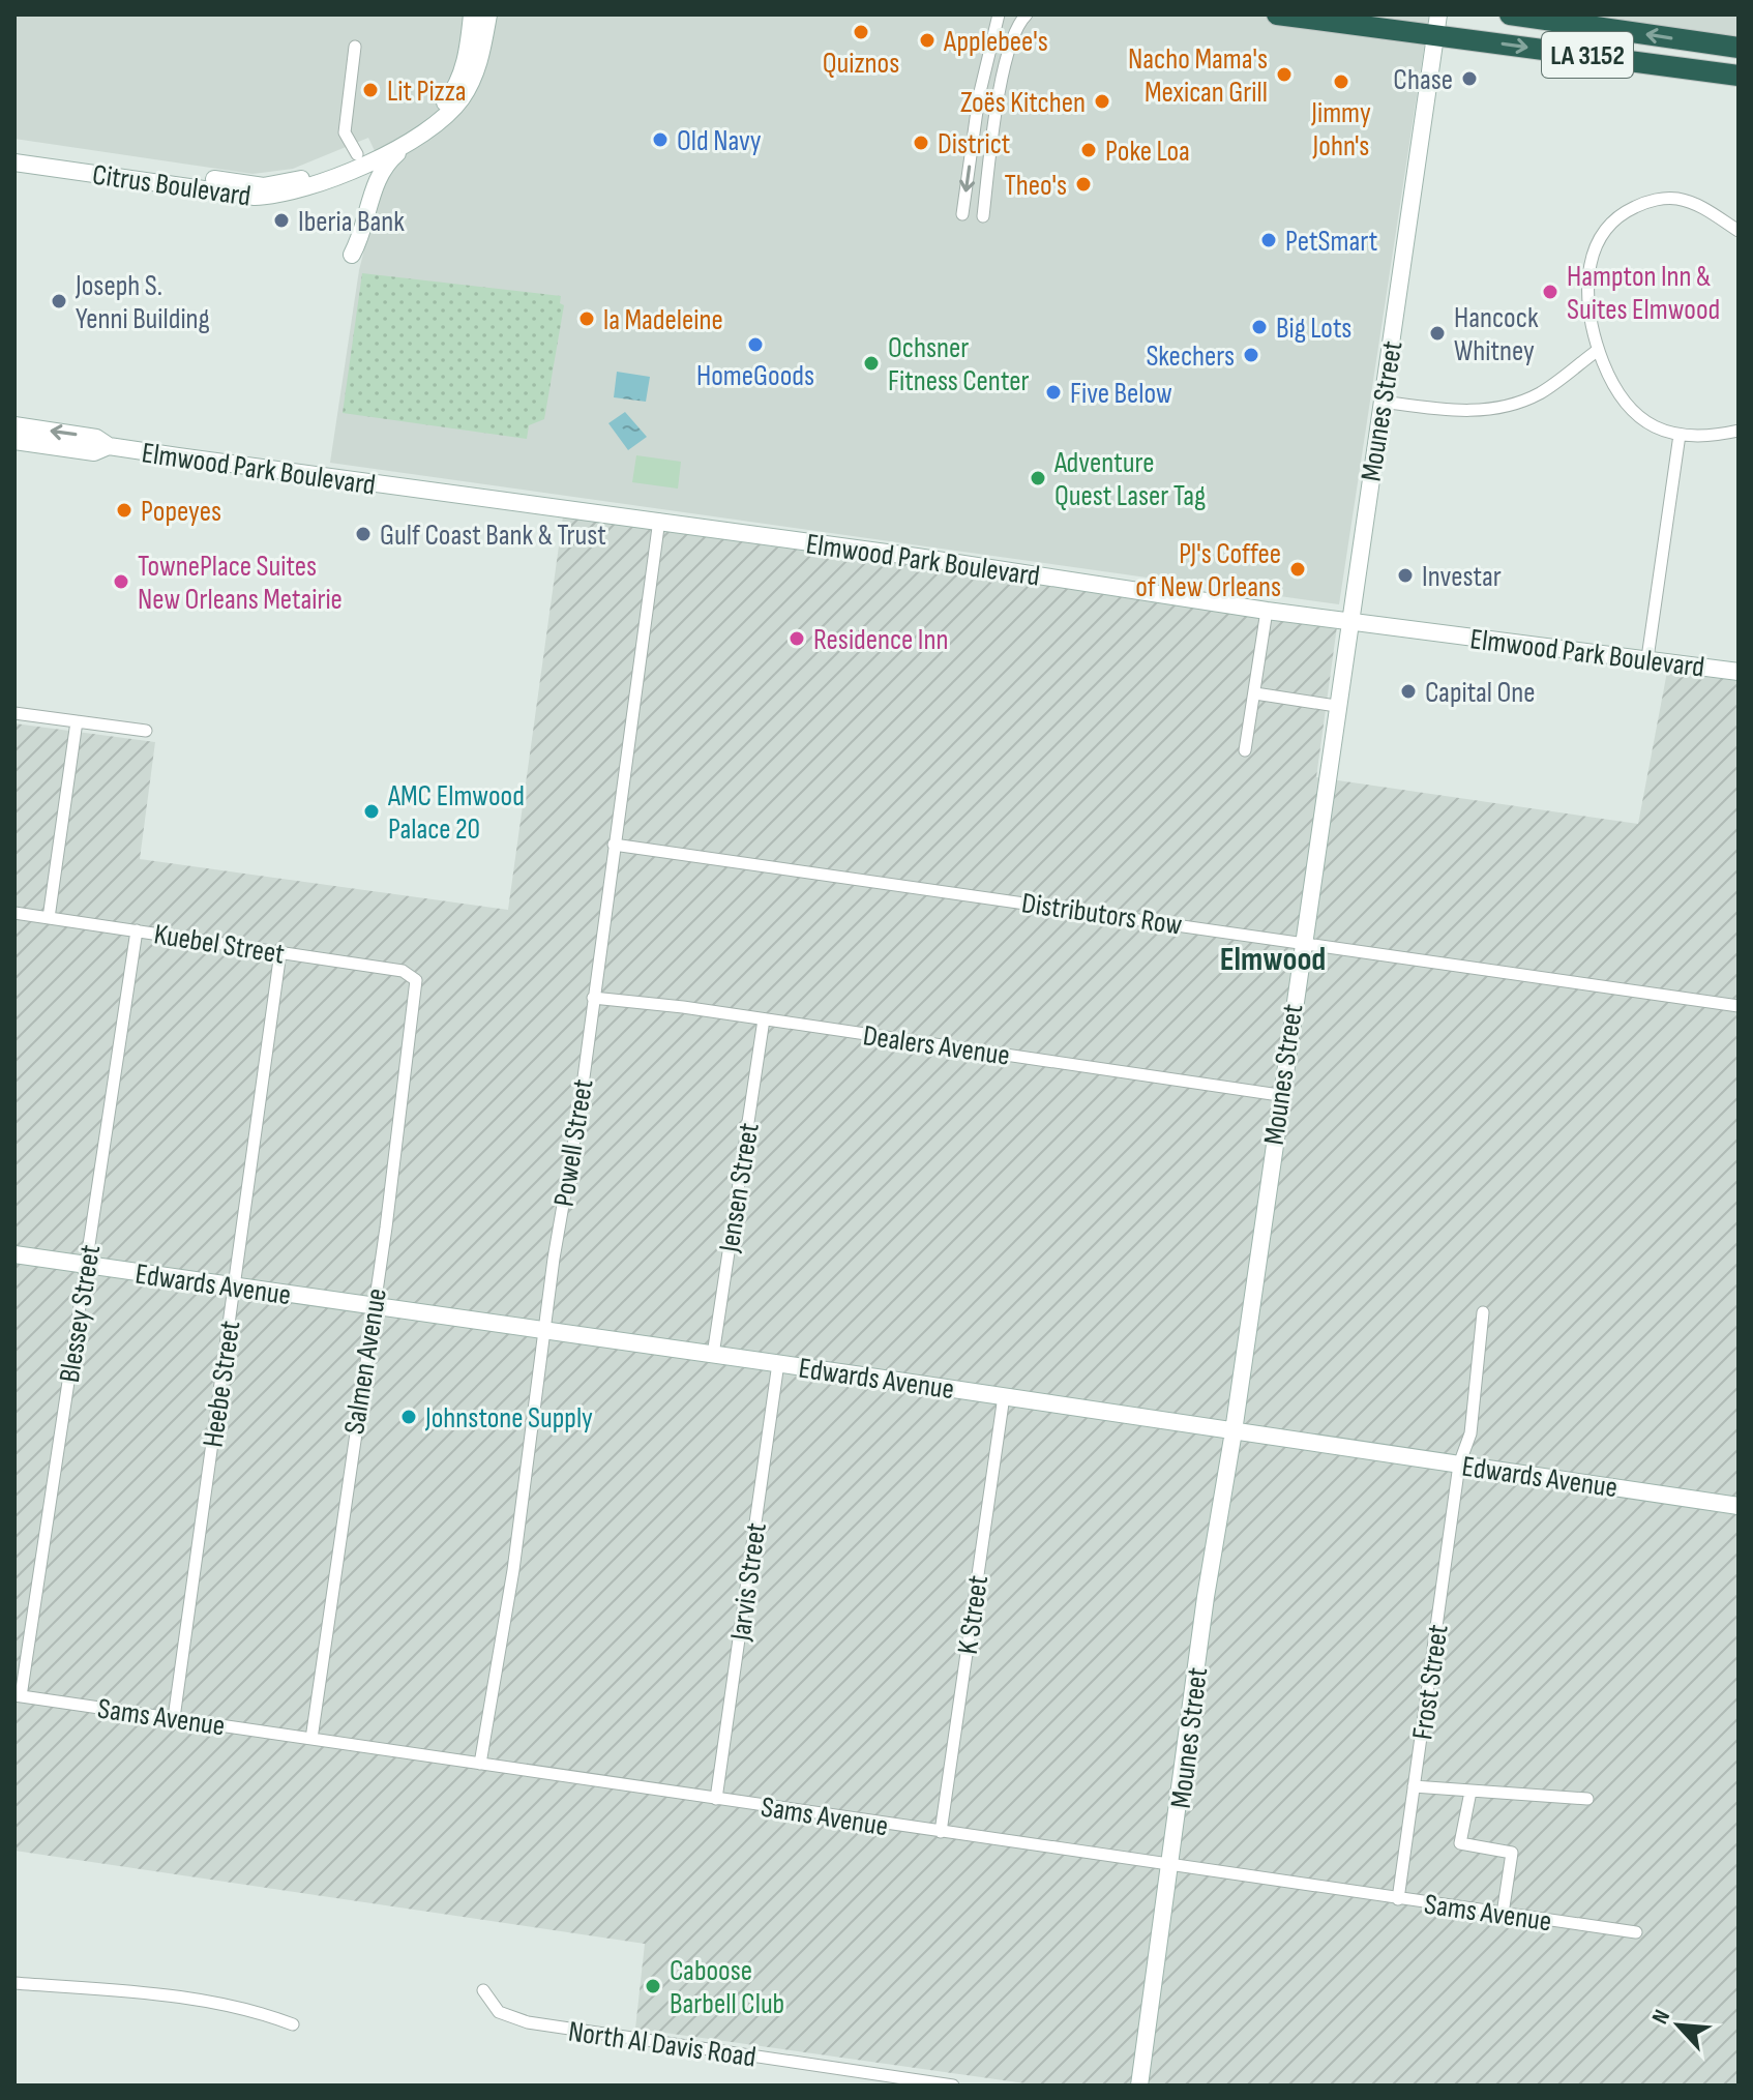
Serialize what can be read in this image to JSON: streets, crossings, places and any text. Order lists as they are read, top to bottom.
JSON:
{
  "streets": {
    "highway": ["LA 3152"],
    "street": [
      "Citrus Boulevard",
      "Mounes Street",
      "Elmwood Park Boulevard",
      "Distributors Row",
      "Kuebel Street",
      "Dealers Avenue",
      "Powell Street",
      "Jensen Street",
      "Edwards Avenue",
      "Blessey Street",
      "Salmen Avenue",
      "Heebe Street",
      "Jarvis Street",
      "K Street",
      "Frost Street",
      "Sams Avenue",
      "North Al Davis Road"
    ]
  },
  "crossings": [
    ["LA 3152", "Mounes Street"],
    ["Mounes Street", "Elmwood Park Boulevard"],
    ["Mounes Street", "Distributors Row"],
    ["Mounes Street", "Dealers Avenue"],
    ["Mounes Street", "Edwards Avenue"],
    ["Mounes Street", "Sams Avenue"],
    ["Elmwood Park Boulevard", "Powell Street"],
    ["Distributors Row", "Powell Street"],
    ["Kuebel Street", "Blessey Street"],
    ["Kuebel Street", "Salmen Avenue"],
    ["Kuebel Street", "Heebe Street"],
    ["Dealers Avenue", "Powell Street"],
    ["Dealers Avenue", "Jensen Street"],
    ["Powell Street", "Edwards Avenue"],
    ["Powell Street", "Sams Avenue"],
    ["Jensen Street", "Edwards Avenue"],
    ["Edwards Avenue", "Blessey Street"],
    ["Edwards Avenue", "Salmen Avenue"],
    ["Edwards Avenue", "Heebe Street"],
    ["Edwards Avenue", "Jarvis Street"],
    ["Edwards Avenue", "K Street"],
    ["Edwards Avenue", "Frost Street"],
    ["Blessey Street", "Sams Avenue"],
    ["Salmen Avenue", "Sams Avenue"],
    ["Heebe Street", "Sams Avenue"],
    ["Jarvis Street", "Sams Avenue"],
    ["K Street", "Sams Avenue"],
    ["Frost Street", "Sams Avenue"]
  ],
  "districts": ["Elmwood"],
  "places": [
    "Quiznos",
    "Applebee's",
    "Nacho Mama's Mexican Grill",
    "Chase",
    "Jimmy John's",
    "Lit Pizza",
    "Zoës Kitchen",
    "Old Navy",
    "District",
    "Poke Loa",
    "Theo's",
    "Iberia Bank",
    "PetSmart",
    "Hampton Inn & Suites Elmwood",
    "Joseph S. Yenni Building",
    "la Madeleine",
    "Big Lots",
    "Hancock Whitney",
    "HomeGoods",
    "Skechers",
    "Ochsner Fitness Center",
    "Five Below",
    "Adventure Quest Laser Tag",
    "Popeyes",
    "Gulf Coast Bank & Trust",
    "PJ's Coffee of New Orleans",
    "Investar",
    "TownePlace Suites New Orleans Metairie",
    "Residence Inn",
    "Capital One",
    "AMC Elmwood Palace 20",
    "Johnstone Supply",
    "Caboose Barbell Club"
  ],
  "north": "top left"
}
